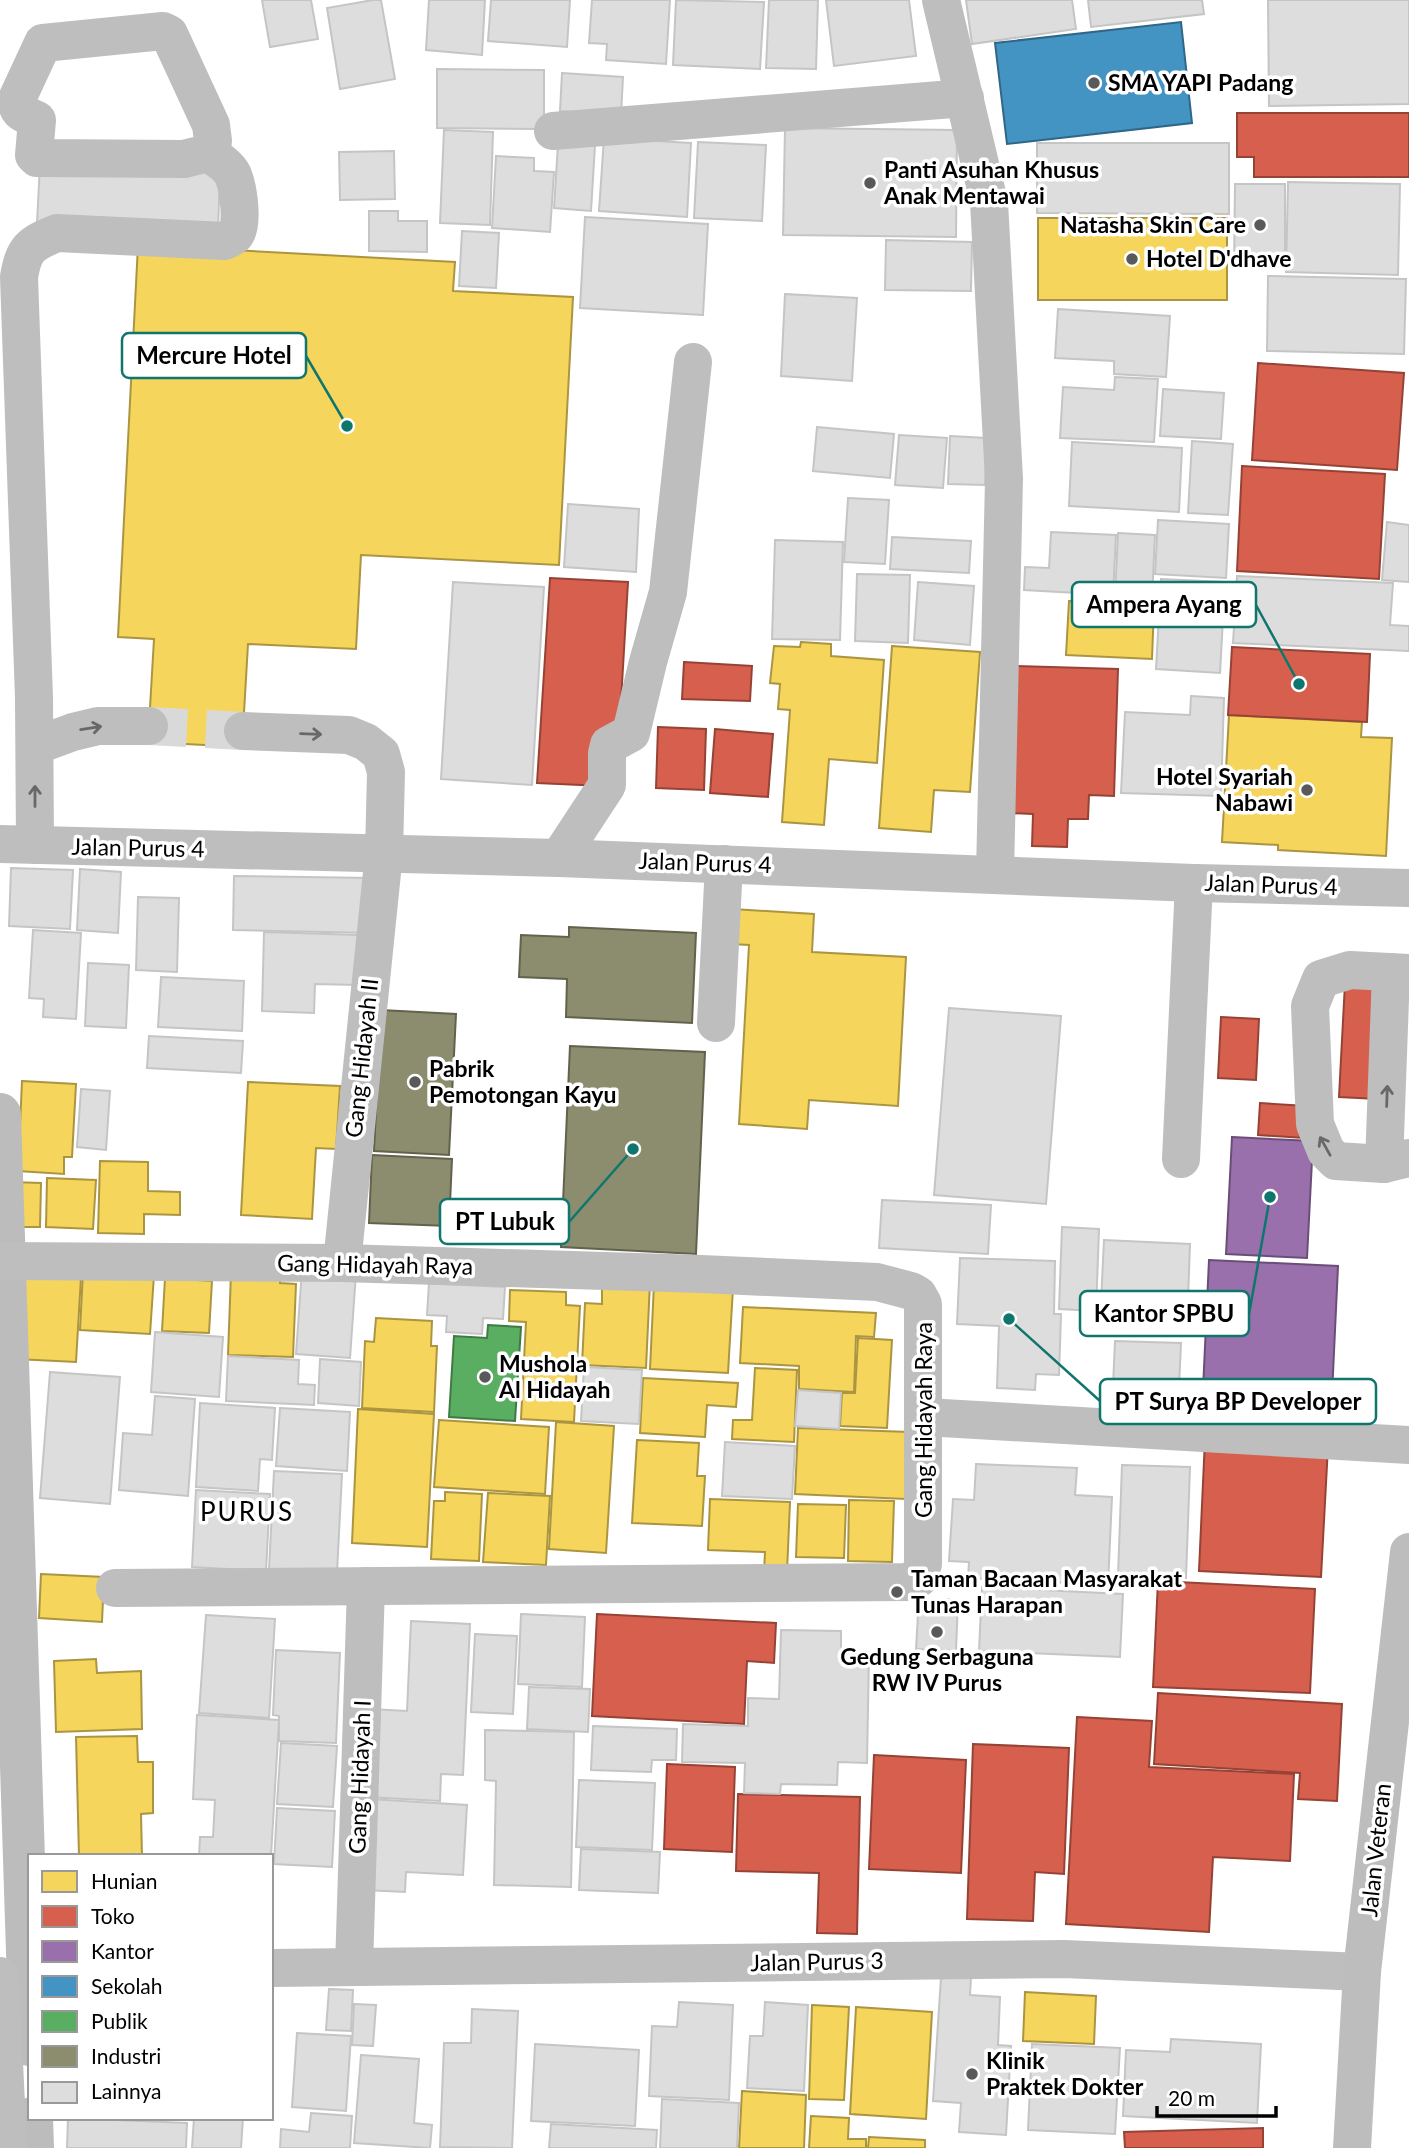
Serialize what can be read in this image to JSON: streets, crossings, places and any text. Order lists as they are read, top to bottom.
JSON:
{
  "streets": {
    "main road": ["Jalan Veteran"],
    "street": [
      "Jalan Purus 4",
      "Gang Hidayah II",
      "Gang Hidayah Raya",
      "Gang Hidayah I",
      "Jalan Purus 3"
    ]
  },
  "crossings": [
    ["Jalan Purus 4", "Gang Hidayah II"],
    ["Gang Hidayah II", "Gang Hidayah Raya"],
    ["Gang Hidayah Raya", "Gang Hidayah I"],
    ["Gang Hidayah I", "Jalan Purus 3"],
    ["Jalan Veteran", "Jalan Purus 3"]
  ],
  "districts": ["PURUS"],
  "places": [
    "SMA YAPI Padang",
    "Panti Asuhan Khusus Anak Mentawai",
    "Natasha Skin Care",
    "Hotel D'dhave",
    "Mercure Hotel",
    "Ampera Ayang",
    "Hotel Syariah Nabawi",
    "Pabrik Pemotongan Kayu",
    "PT Lubuk",
    "Kantor SPBU",
    "PT Surya BP Developer",
    "Mushola Al Hidayah",
    "Taman Bacaan Masyarakat Tunas Harapan",
    "Gedung Serbaguna RW IV Purus",
    "Klinik Praktek Dokter"
  ],
  "legend": [
    "Hunian",
    "Toko",
    "Kantor",
    "Sekolah",
    "Publik",
    "Industri",
    "Lainnya"
  ],
  "scale_bar": "20 m"
}
